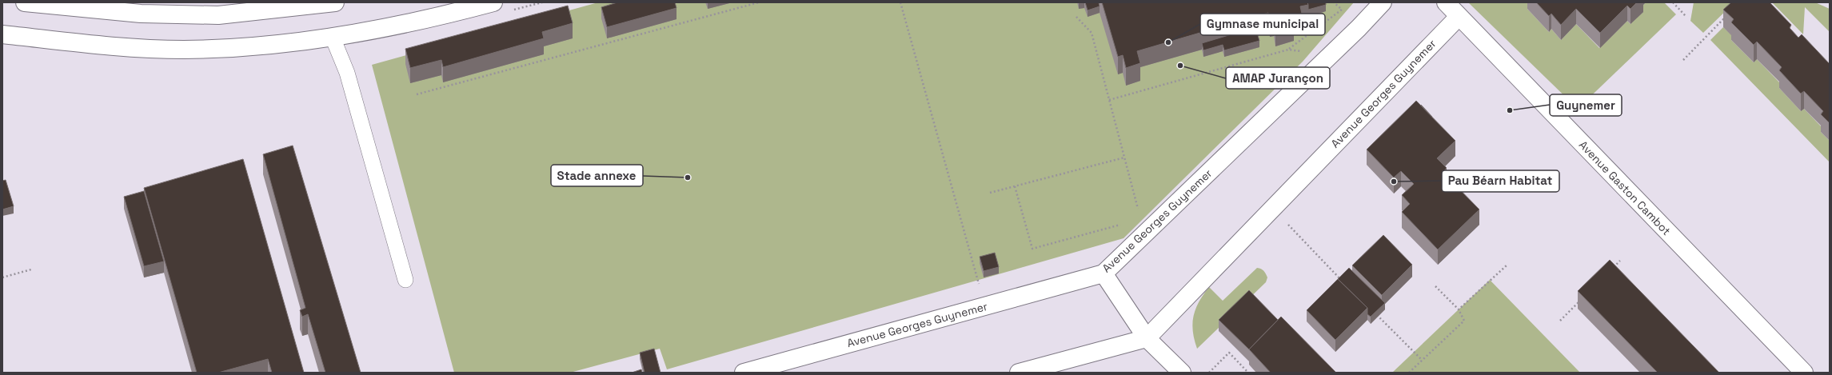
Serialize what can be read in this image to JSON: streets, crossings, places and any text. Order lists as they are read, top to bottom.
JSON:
{
  "streets": {
    "street": ["Avenue Georges Guynemer", "Avenue Gaston Cambot"]
  },
  "crossings": [
    ["Avenue Georges Guynemer", "Avenue Gaston Cambot"]
  ],
  "places": [
    "Gymnase municipal",
    "AMAP Jurançon",
    "Guynemer",
    "Stade annexe",
    "Pau Béarn Habitat"
  ]
}
